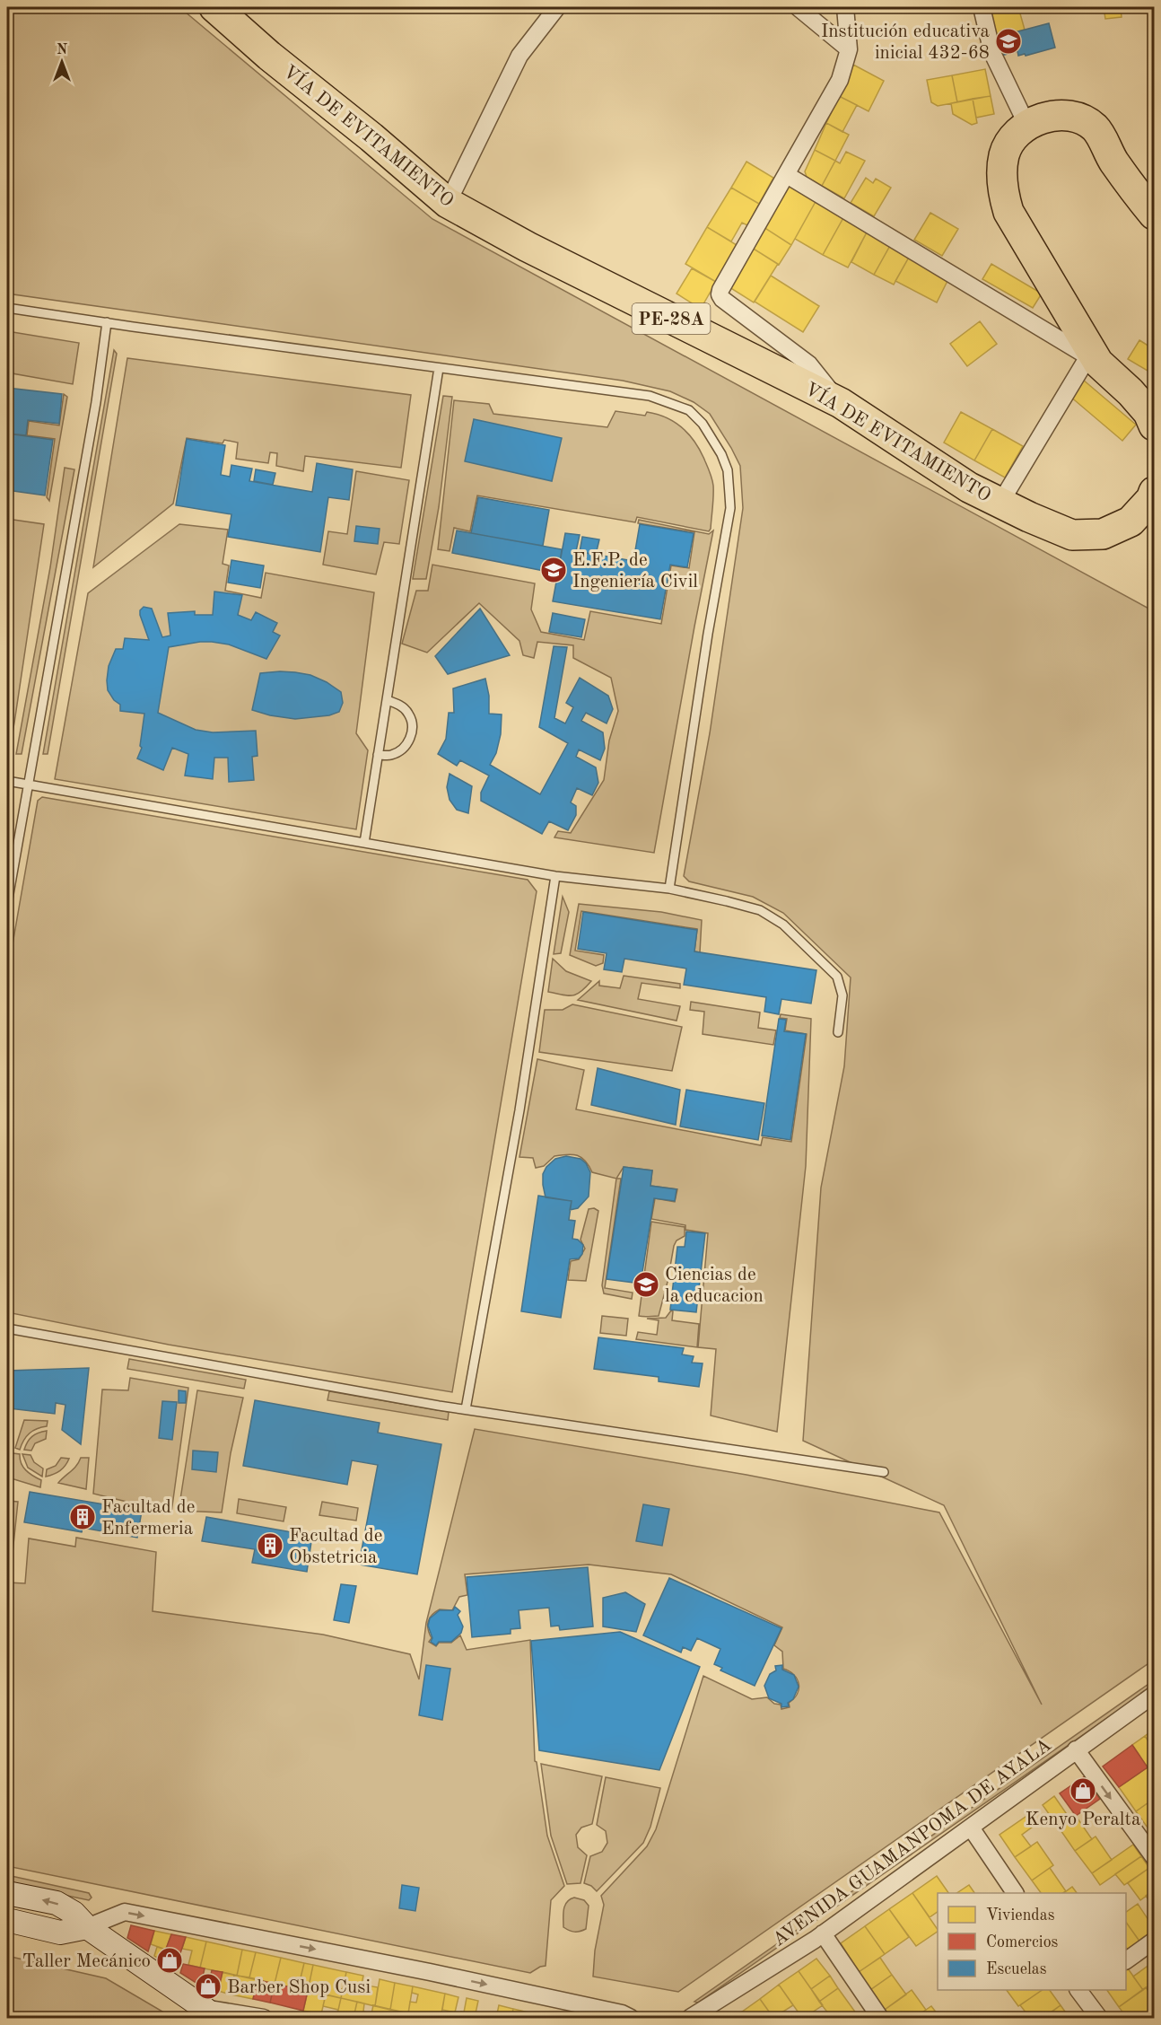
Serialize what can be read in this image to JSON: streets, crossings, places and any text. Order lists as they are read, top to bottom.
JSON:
{
  "streets": {
    "highway": ["VÍA DE EVITAMIENTO", "PE-28A"],
    "street": ["AVENIDA GUAMANPOMA DE AYALA"]
  },
  "places": {
    "school or university": ["Institución educativa inicial 432-68", "E.F.P. de Ingeniería Civil", "Ciencias de la educacion"],
    "building": ["Facultad de Enfermeria", "Facultad de Obstetricia"],
    "shop": ["Kenyo Peralta", "Taller Mecánico", "Barber Shop Cusi"]
  },
  "legend": ["Viviendas", "Comercios", "Escuelas"],
  "north": "top"
}
